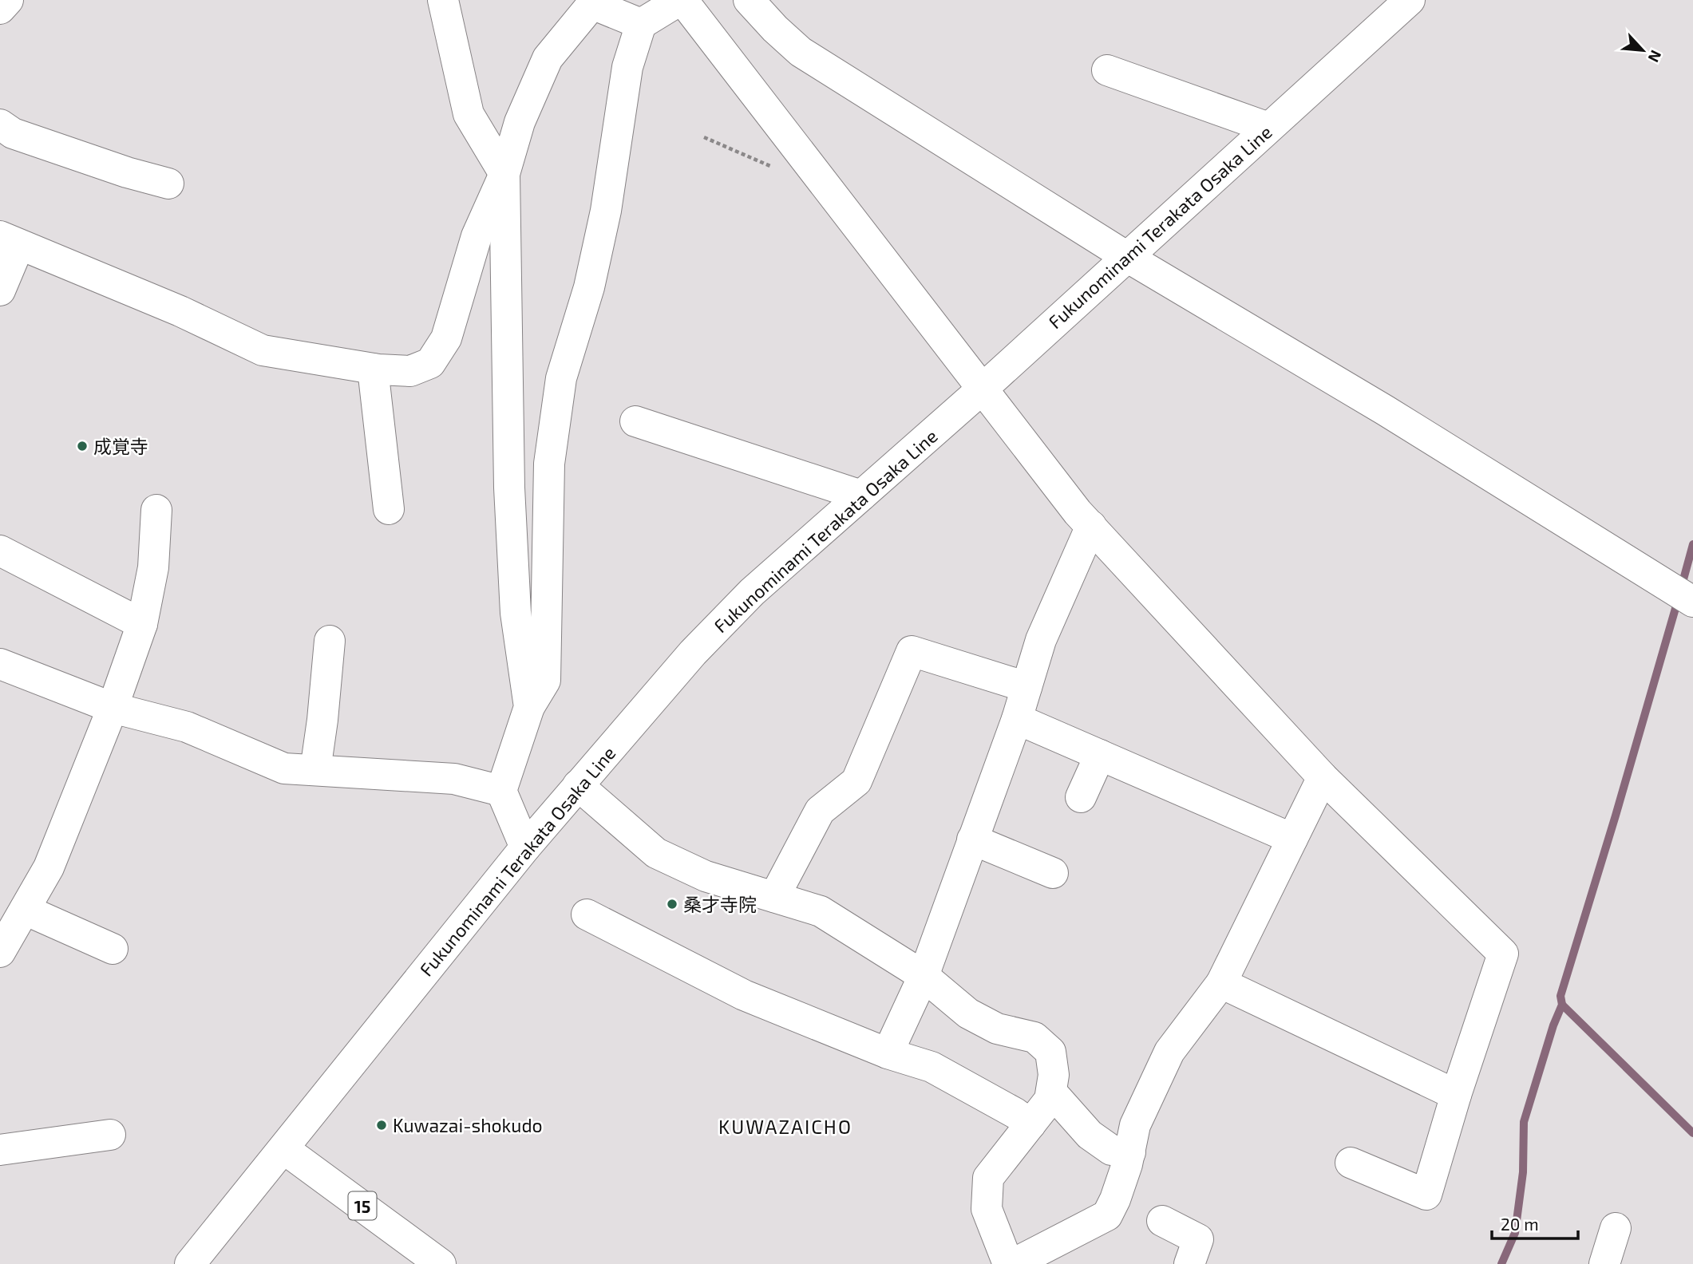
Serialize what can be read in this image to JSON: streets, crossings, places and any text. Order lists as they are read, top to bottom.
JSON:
{
  "streets": {
    "street": ["Fukunominami Terakata Osaka Line", "15"]
  },
  "crossings": [
    ["Fukunominami Terakata Osaka Line", "15"]
  ],
  "districts": ["KUWAZAICHO"],
  "places": ["成覚寺", "桑才寺院", "Kuwazai-shokudo"],
  "scale_bar": "20 m",
  "north": "bottom right"
}
